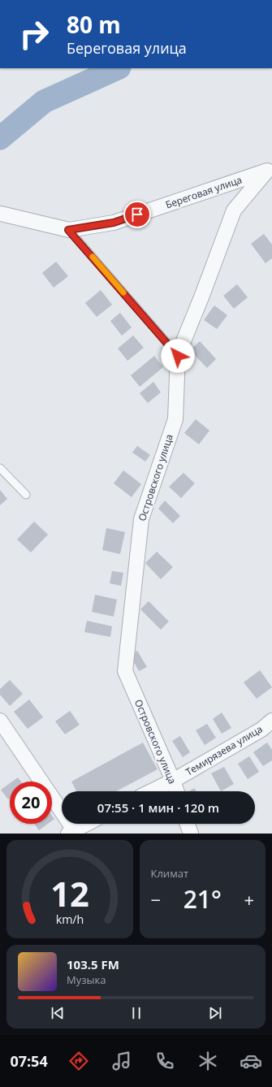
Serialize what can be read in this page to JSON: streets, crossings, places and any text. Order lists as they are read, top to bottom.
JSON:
{
  "streets": {
    "street": ["Береговая улица", "Островского улица", "Темирязева улица"]
  },
  "crossings": [
    ["Береговая улица", "Островского улица"],
    ["Островского улица", "Темирязева улица"]
  ],
  "page": {
    "turn": ["80 m", "Береговая улица"],
    "limit": "20",
    "trip": "07:55 · 1 мин · 120 m",
    "tile": "Климат",
    "heat": ["−", "21°", "+"],
    "song": ["103.5 FM", "Музыка"],
    "tabs": "07:54",
    "gauge": ["12", "km/h"]
  }
}
